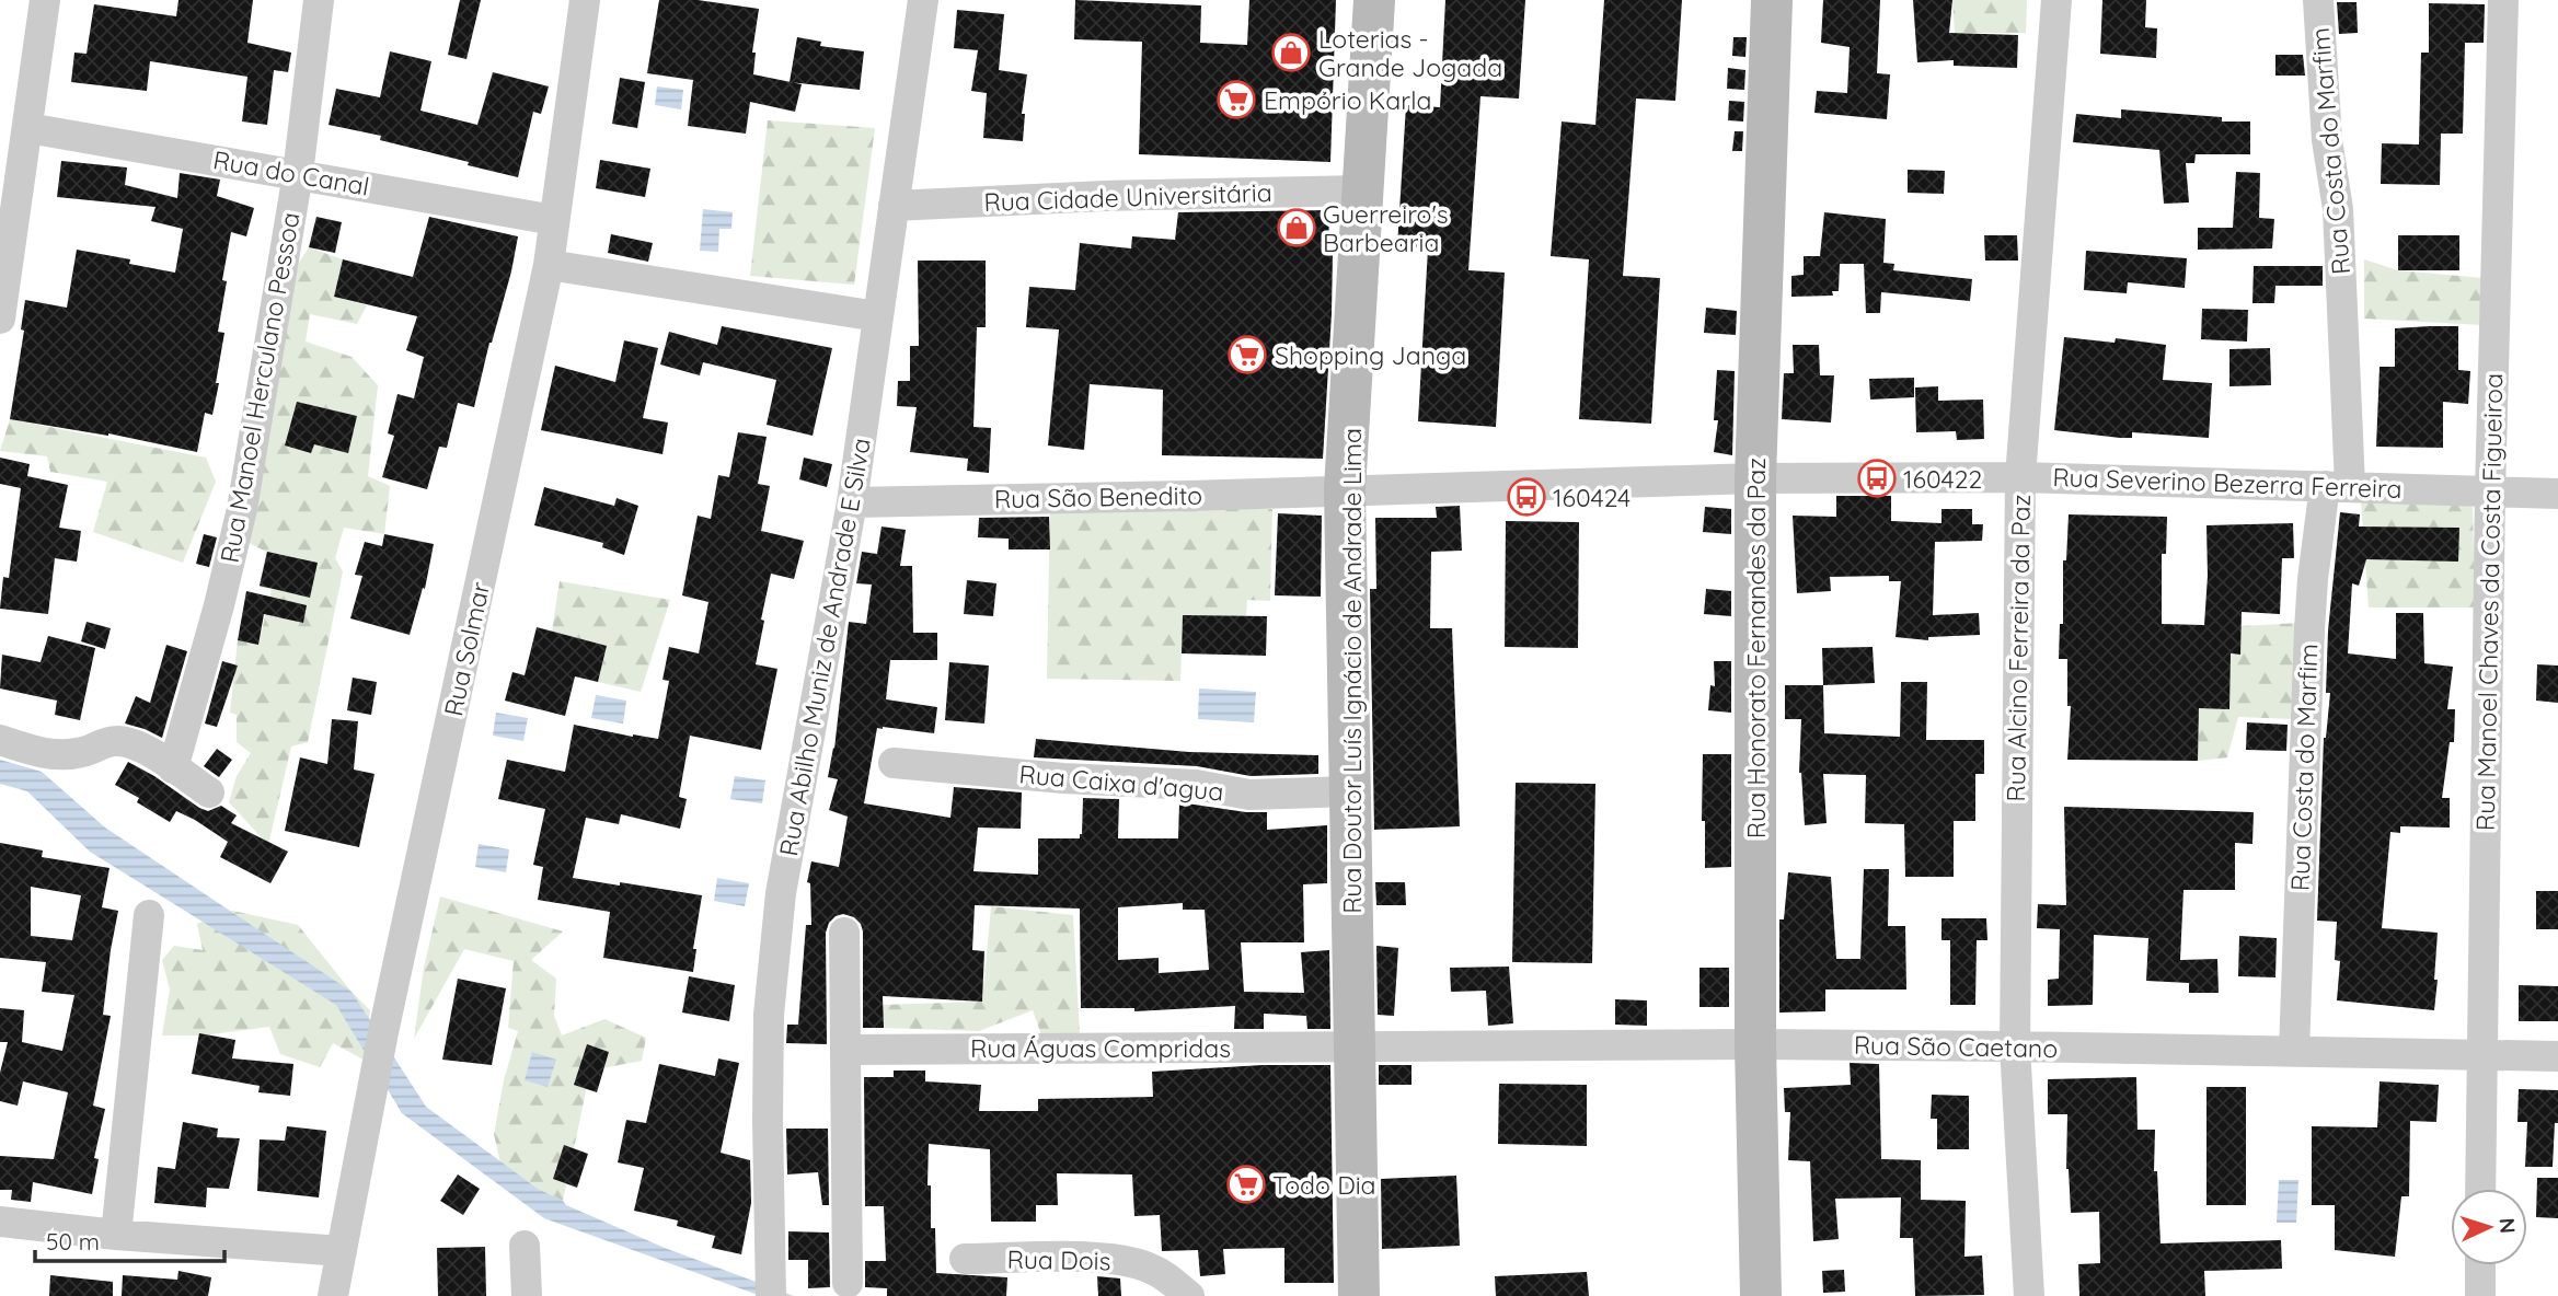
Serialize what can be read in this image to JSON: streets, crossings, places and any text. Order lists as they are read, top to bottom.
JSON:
{
  "streets": {
    "main road": ["Rua Honorato Fernandes da Paz", "Rua Doutor Luís Ignácio de Andrade Lima"],
    "street": [
      "Rua Costa do Marfim",
      "Rua do Canal",
      "Rua Cidade Universitária",
      "Rua Manoel Herculano Pessoa",
      "Rua Severino Bezerra Ferreira",
      "Rua São Benedito",
      "Rua Manoel Chaves da Costa Figueiroa",
      "Rua Abilho Muniz de Andrade E Silva",
      "Rua Alcino Ferreira da Paz",
      "Rua Solmar",
      "Rua Caixa d'agua",
      "Rua São Caetano",
      "Rua Águas Compridas",
      "Rua Dois"
    ]
  },
  "crossings": [
    ["Rua Costa do Marfim", "Rua Severino Bezerra Ferreira"],
    ["Rua Costa do Marfim", "Rua São Caetano"],
    ["Rua do Canal", "Rua Manoel Herculano Pessoa"],
    ["Rua do Canal", "Rua Solmar"],
    ["Rua Cidade Universitária", "Rua Abilho Muniz de Andrade E Silva"],
    ["Rua Cidade Universitária", "Rua Doutor Luís Ignácio de Andrade Lima"],
    ["Rua Severino Bezerra Ferreira", "Rua São Benedito"],
    ["Rua Severino Bezerra Ferreira", "Rua Manoel Chaves da Costa Figueiroa"],
    ["Rua Severino Bezerra Ferreira", "Rua Honorato Fernandes da Paz"],
    ["Rua Severino Bezerra Ferreira", "Rua Alcino Ferreira da Paz"],
    ["Rua Severino Bezerra Ferreira", "Rua Doutor Luís Ignácio de Andrade Lima"],
    ["Rua São Benedito", "Rua Abilho Muniz de Andrade E Silva"],
    ["Rua São Benedito", "Rua Doutor Luís Ignácio de Andrade Lima"],
    ["Rua Manoel Chaves da Costa Figueiroa", "Rua São Caetano"],
    ["Rua Honorato Fernandes da Paz", "Rua São Caetano"],
    ["Rua Alcino Ferreira da Paz", "Rua São Caetano"],
    ["Rua Doutor Luís Ignácio de Andrade Lima", "Rua Caixa d'agua"],
    ["Rua Doutor Luís Ignácio de Andrade Lima", "Rua São Caetano"],
    ["Rua Doutor Luís Ignácio de Andrade Lima", "Rua Águas Compridas"],
    ["Rua São Caetano", "Rua Águas Compridas"]
  ],
  "places": {
    "shop": ["Loterias - Grande Jogada", "Guerreiro's Barbearia"],
    "supermarket": ["Empório Karla", "Shopping Janga", "Todo Dia"],
    "bus stop": ["160422", "160424"]
  },
  "scale_bar": "50 m",
  "north": "right"
}
